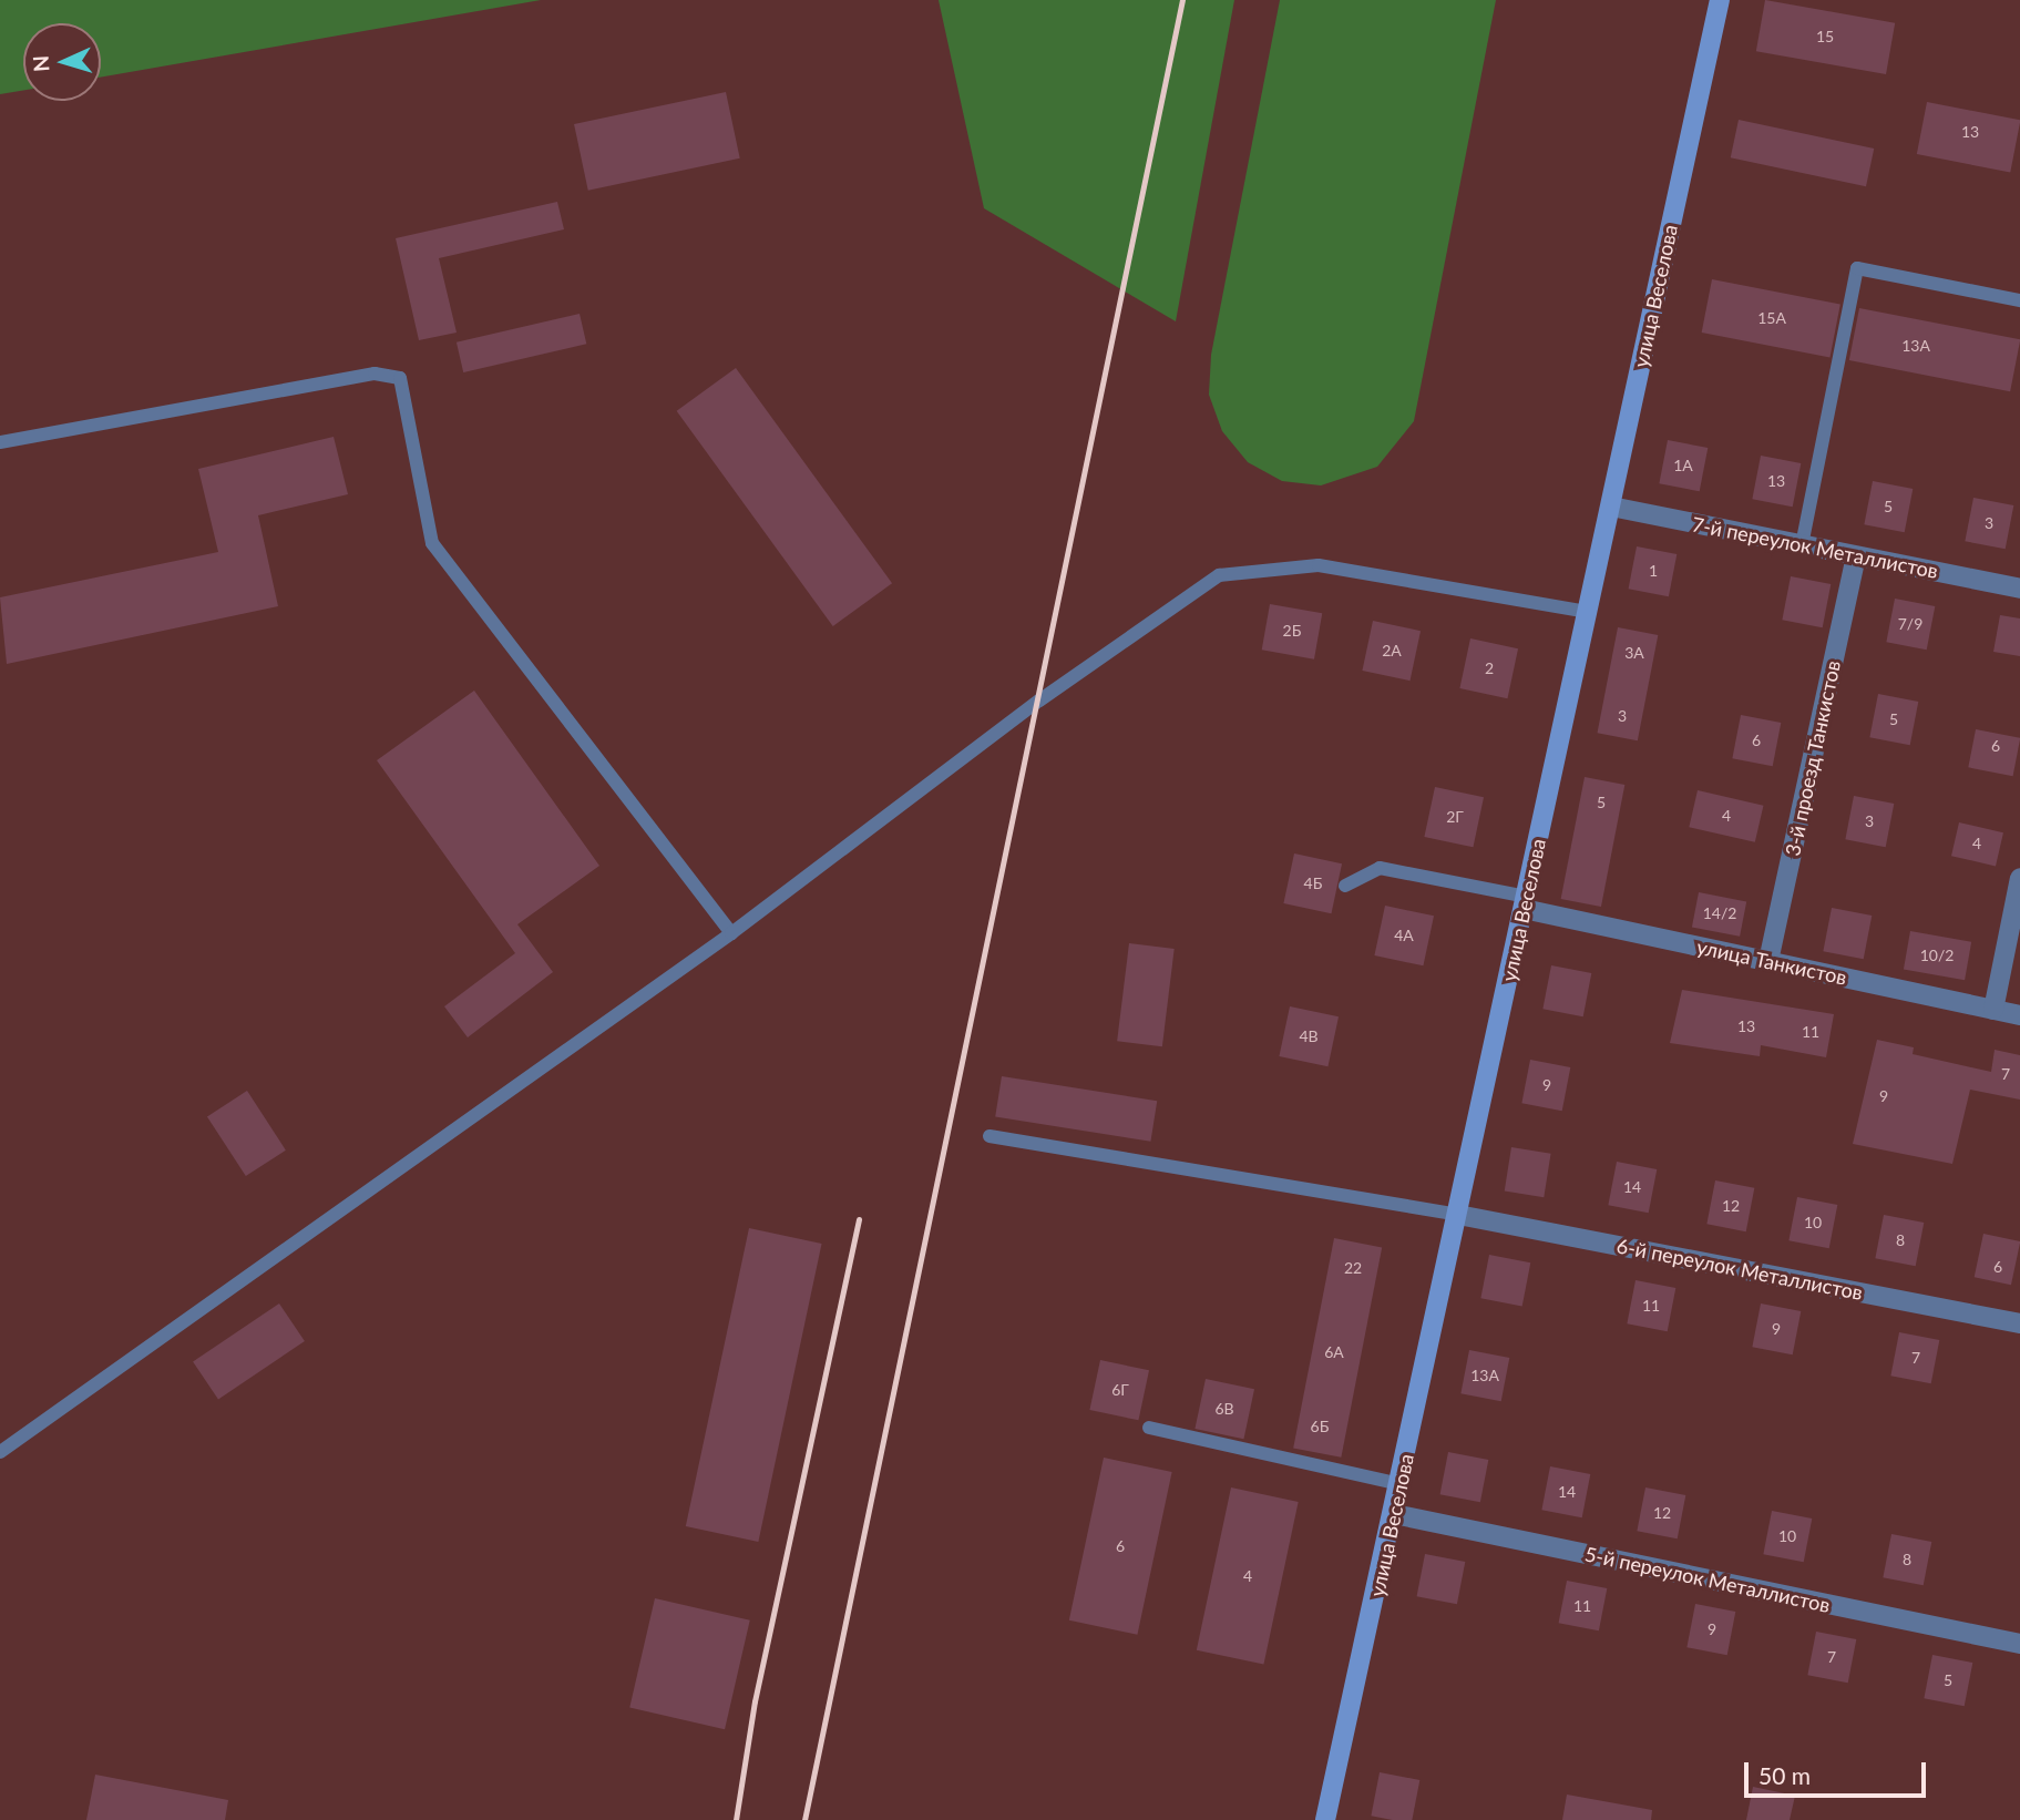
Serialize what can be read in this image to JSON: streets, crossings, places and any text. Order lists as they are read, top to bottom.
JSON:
{
  "streets": {
    "street": [
      "улица Веселова",
      "7-й переулок Металлистов",
      "3-й проезд Танкистов",
      "улица Танкистов",
      "6-й переулок Металлистов",
      "5-й переулок Металлистов"
    ]
  },
  "crossings": [
    ["улица Веселова", "7-й переулок Металлистов"],
    ["улица Веселова", "улица Танкистов"],
    ["улица Веселова", "6-й переулок Металлистов"],
    ["улица Веселова", "5-й переулок Металлистов"],
    ["7-й переулок Металлистов", "3-й проезд Танкистов"],
    ["3-й проезд Танкистов", "улица Танкистов"]
  ],
  "house_numbers": [
    "15",
    "13",
    "15А",
    "13А",
    "1А",
    "13",
    "5",
    "3",
    "1",
    "7/9",
    "2Б",
    "2А",
    "3А",
    "2",
    "3",
    "5",
    "6",
    "6",
    "5",
    "4",
    "2Г",
    "3",
    "4",
    "4Б",
    "14/2",
    "4А",
    "10/2",
    "13",
    "11",
    "4В",
    "7",
    "9",
    "9",
    "14",
    "12",
    "10",
    "8",
    "6",
    "22",
    "11",
    "9",
    "6А",
    "7",
    "13А",
    "6Г",
    "6В",
    "6Б",
    "14",
    "12",
    "10",
    "6",
    "8",
    "4",
    "11",
    "9",
    "7",
    "5"
  ],
  "scale_bar": "50 m",
  "north": "left"
}
